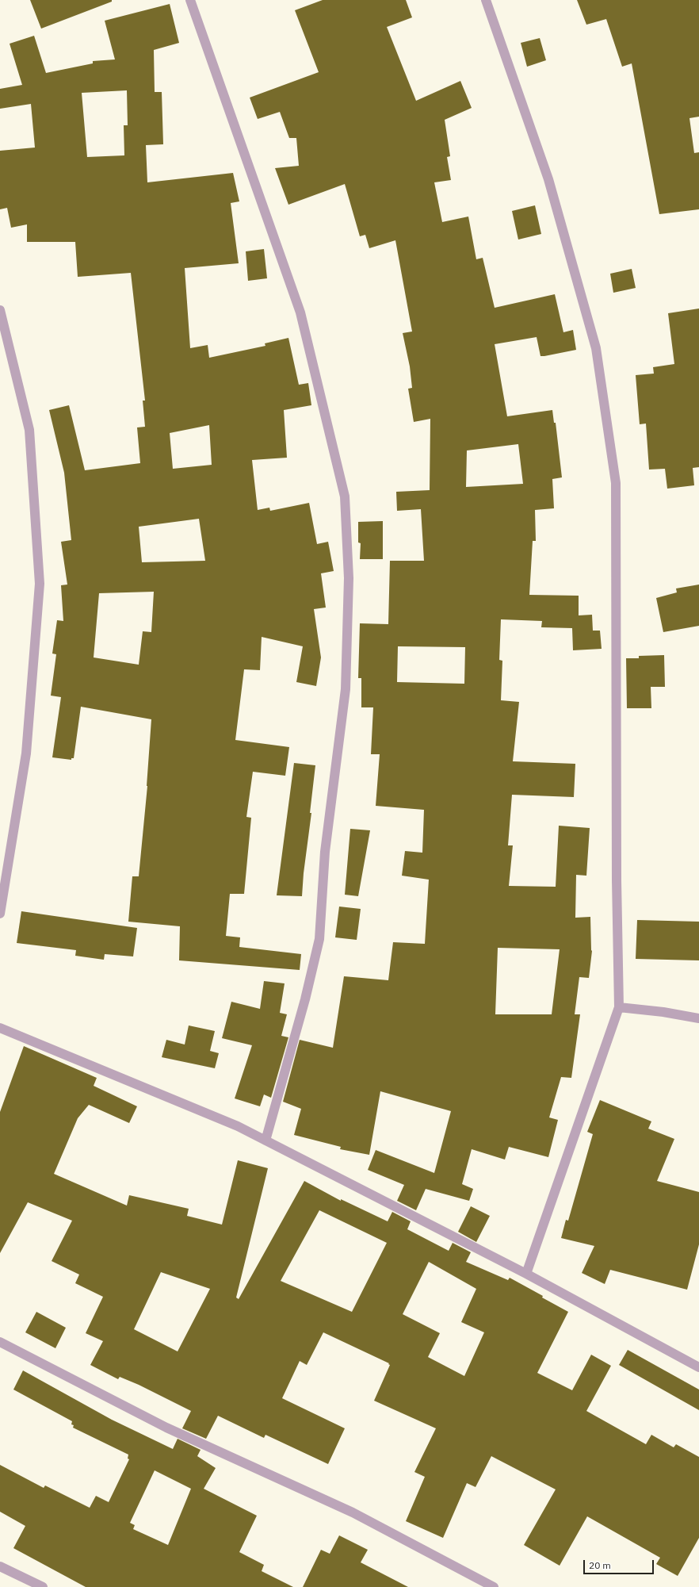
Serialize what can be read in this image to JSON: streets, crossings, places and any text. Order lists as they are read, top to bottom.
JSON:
{
  "scale_bar": "20 m"
}
